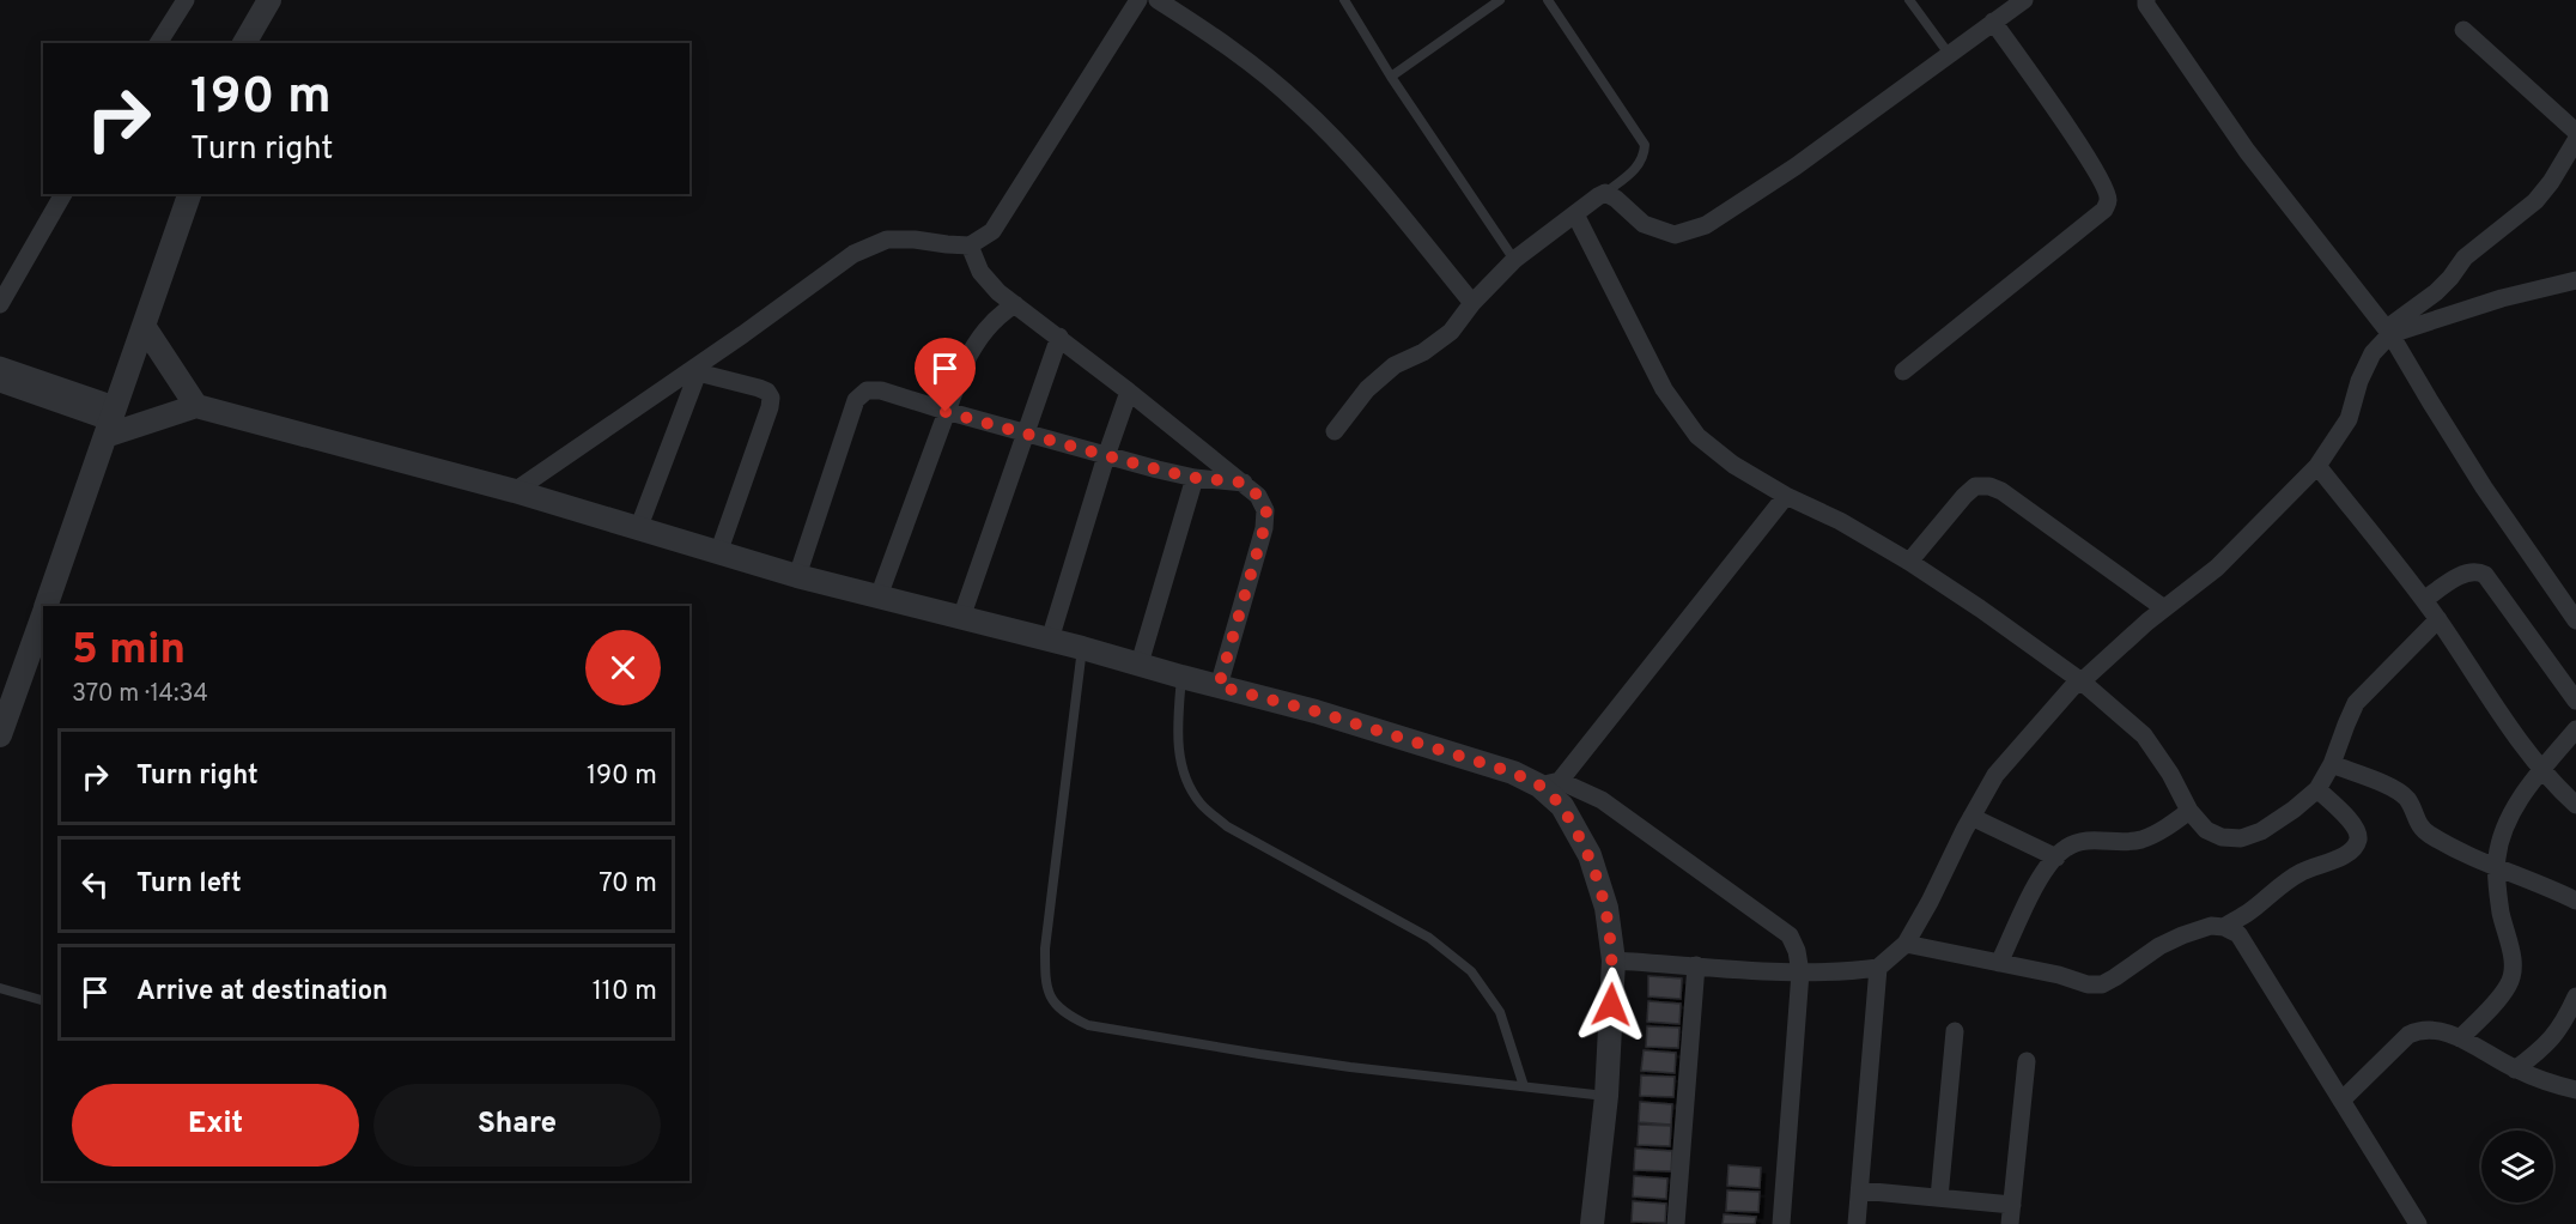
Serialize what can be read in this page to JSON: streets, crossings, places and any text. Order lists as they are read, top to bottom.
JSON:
{
  "page": {
    "turn": ["190 m", "Turn right"],
    "heading": ["5 min", "370 m · 14:34"],
    "list": [
      {
        "name": "Turn right",
        "value": "190 m"
      },
      {
        "name": "Turn left",
        "value": "70 m"
      },
      {
        "name": "Arrive at destination",
        "value": "110 m"
      }
    ],
    "buttons": ["Exit", "Share"]
  }
}
